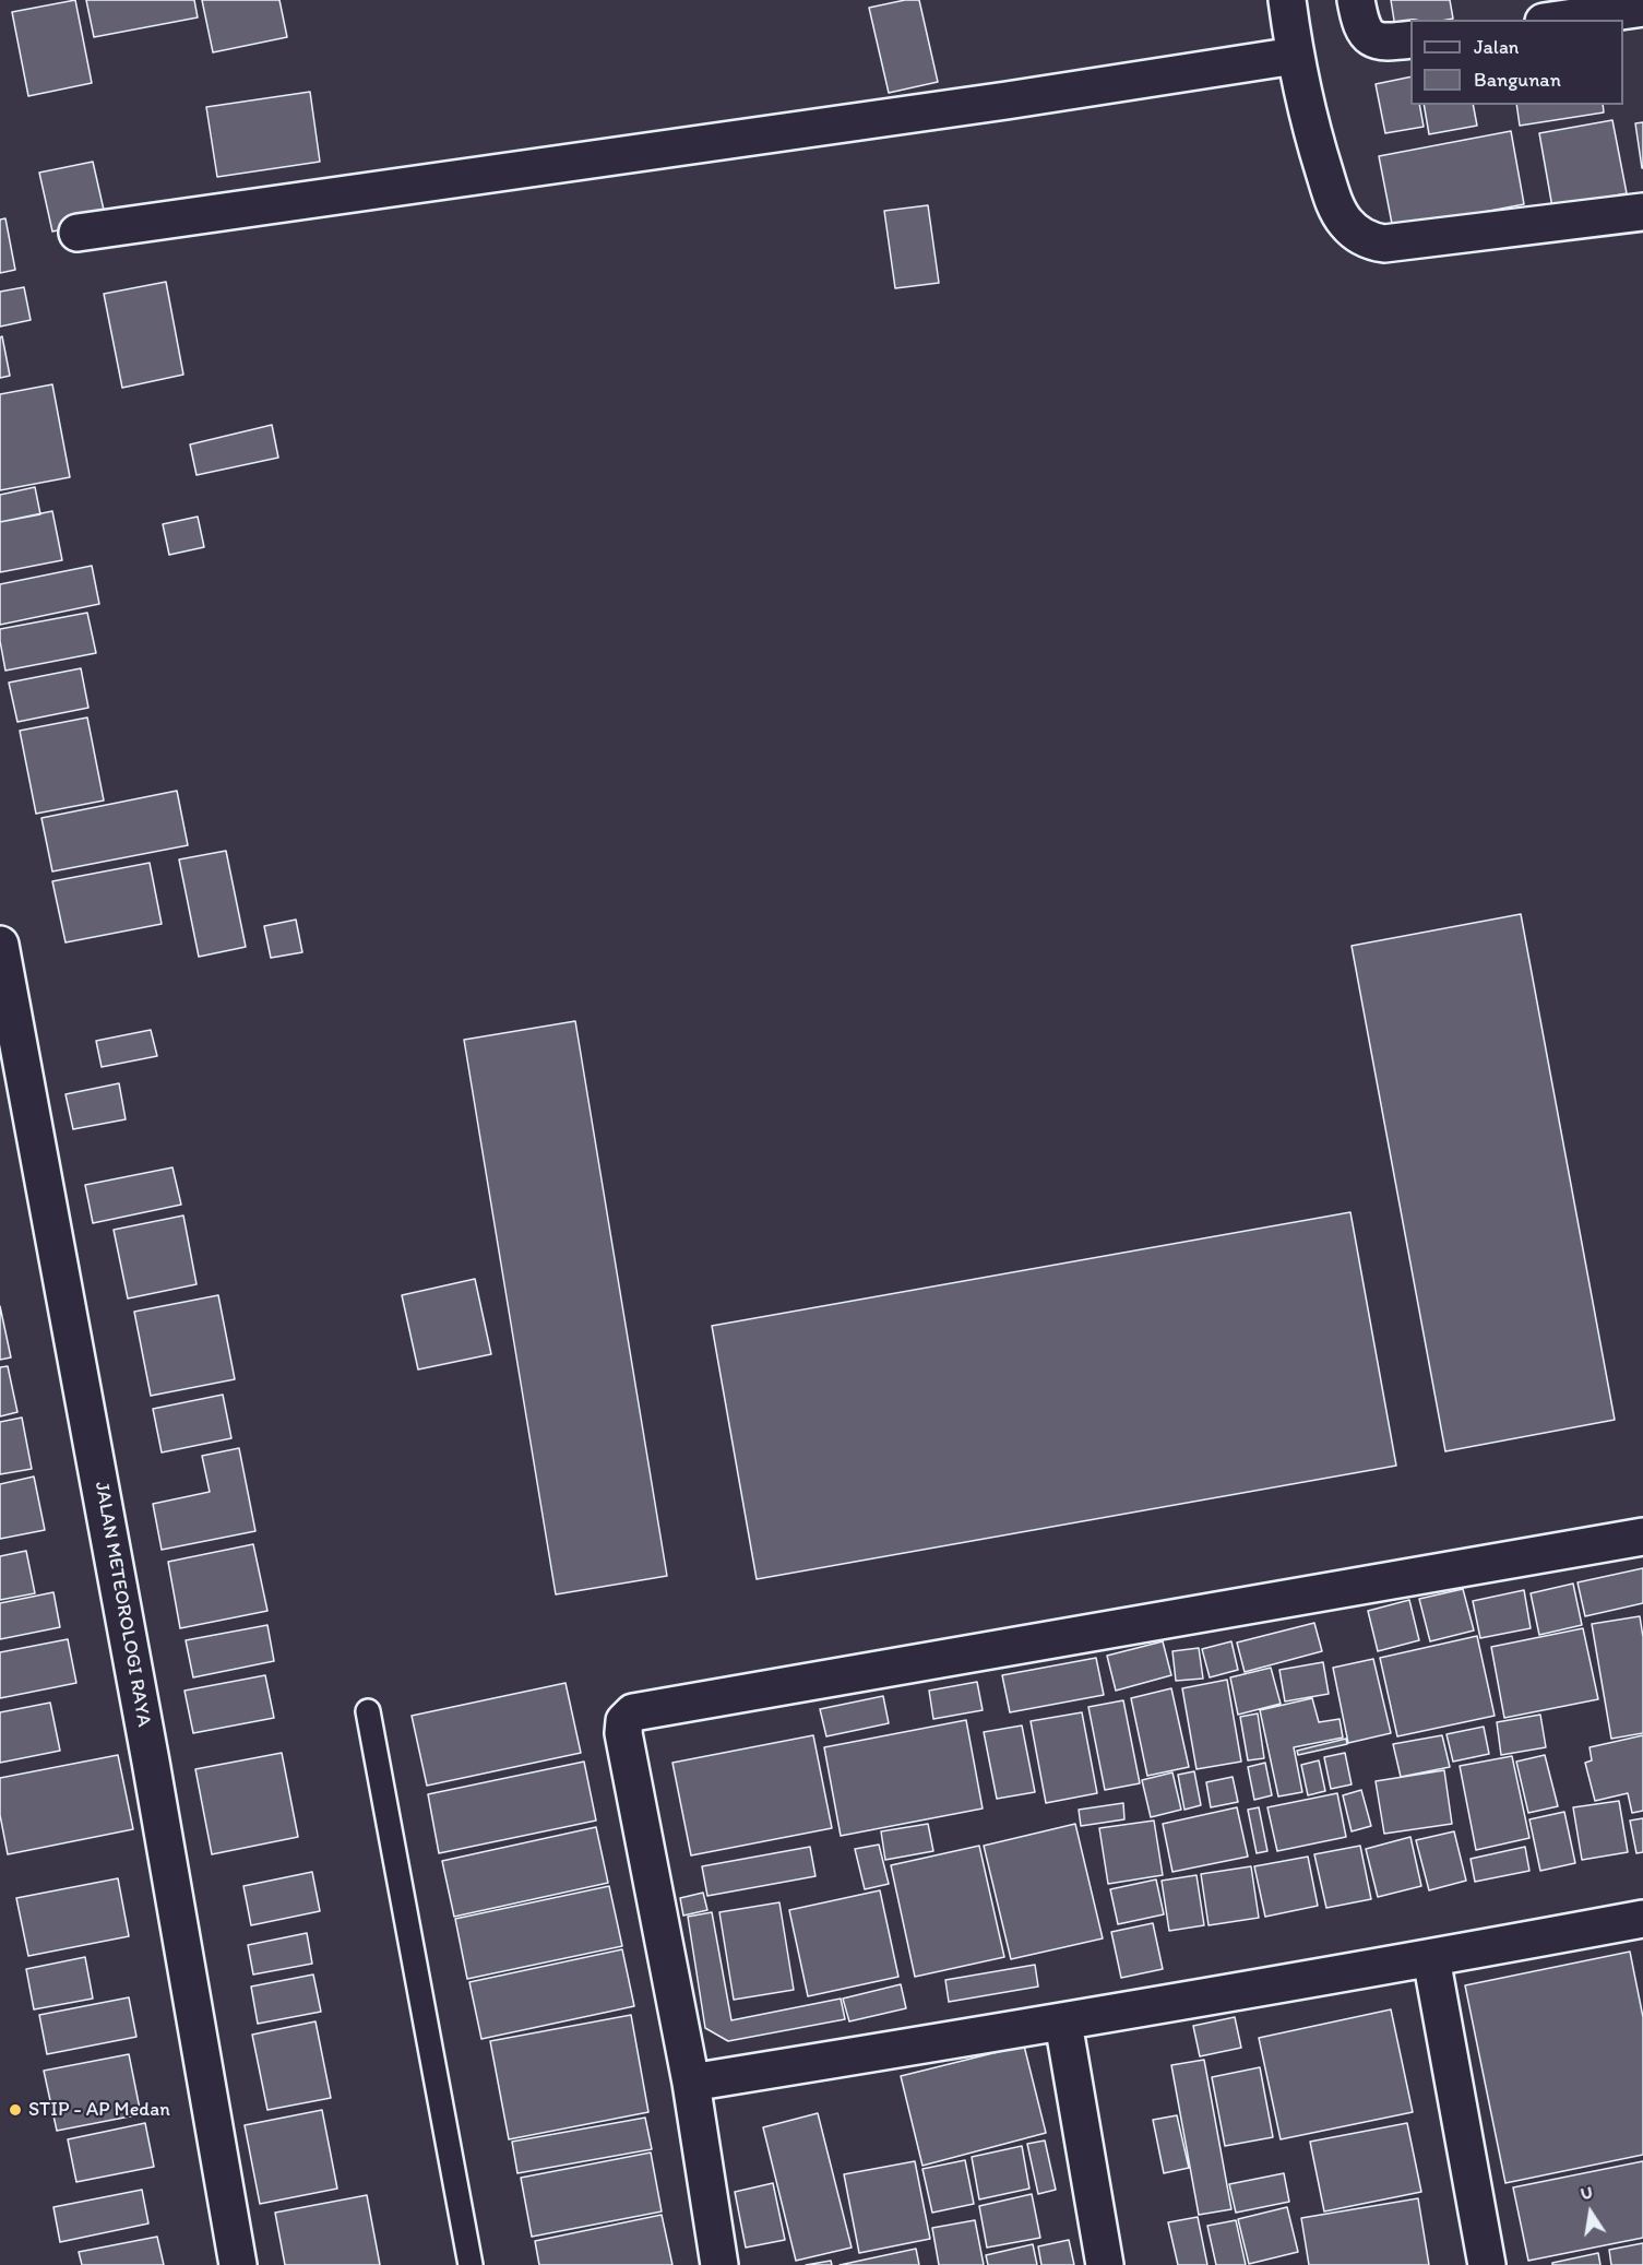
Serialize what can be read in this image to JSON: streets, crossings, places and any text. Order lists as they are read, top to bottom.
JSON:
{
  "streets": {
    "street": ["JALAN METEOROLOGI RAYA"]
  },
  "places": ["STIP - AP Medan"],
  "legend": ["Jalan", "Bangunan"],
  "north": "top"
}
